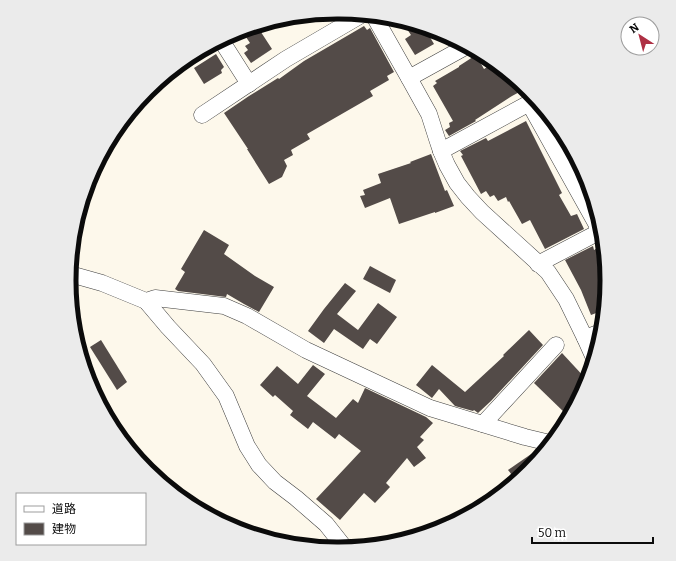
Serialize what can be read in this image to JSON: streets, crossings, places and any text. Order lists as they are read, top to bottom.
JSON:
{
  "legend": ["道路", "建物"],
  "scale_bar": "50 m",
  "north": "top left"
}
